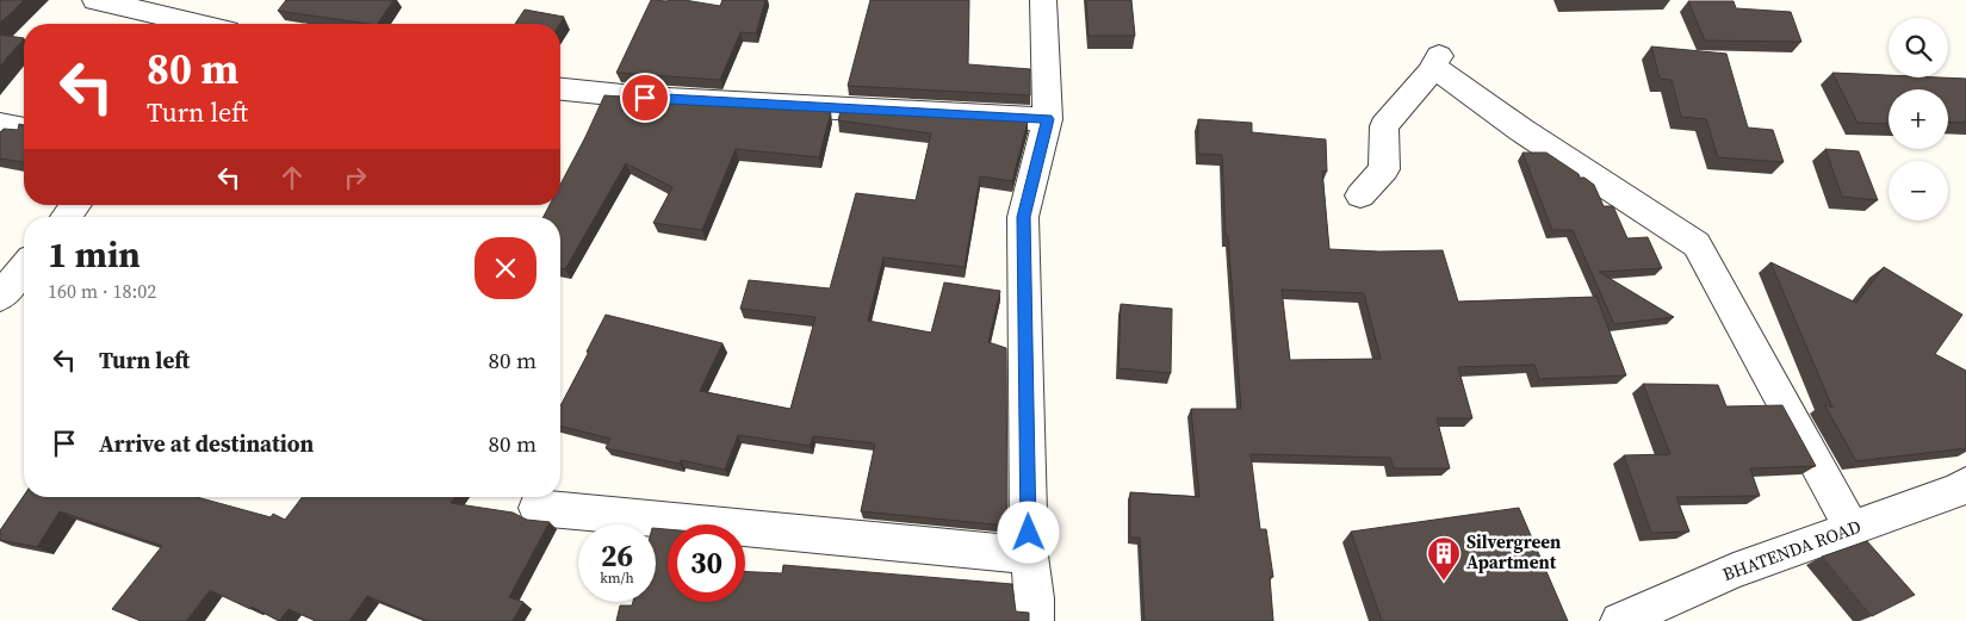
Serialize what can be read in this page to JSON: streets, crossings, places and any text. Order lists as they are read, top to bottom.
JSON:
{
  "streets": {
    "street": ["BHATENDA ROAD"]
  },
  "places": {
    "building": ["Silvergreen Apartment"]
  },
  "page": {
    "map_buttons": ["+", "−"],
    "turn": ["80 m", "Turn left"],
    "heading": ["1 min", "160 m · 18:02"],
    "list": [
      {
        "name": "Turn left",
        "value": "80 m"
      },
      {
        "name": "Arrive at destination",
        "value": "80 m"
      }
    ],
    "speed": "26 km/h",
    "limit": "30"
  }
}
